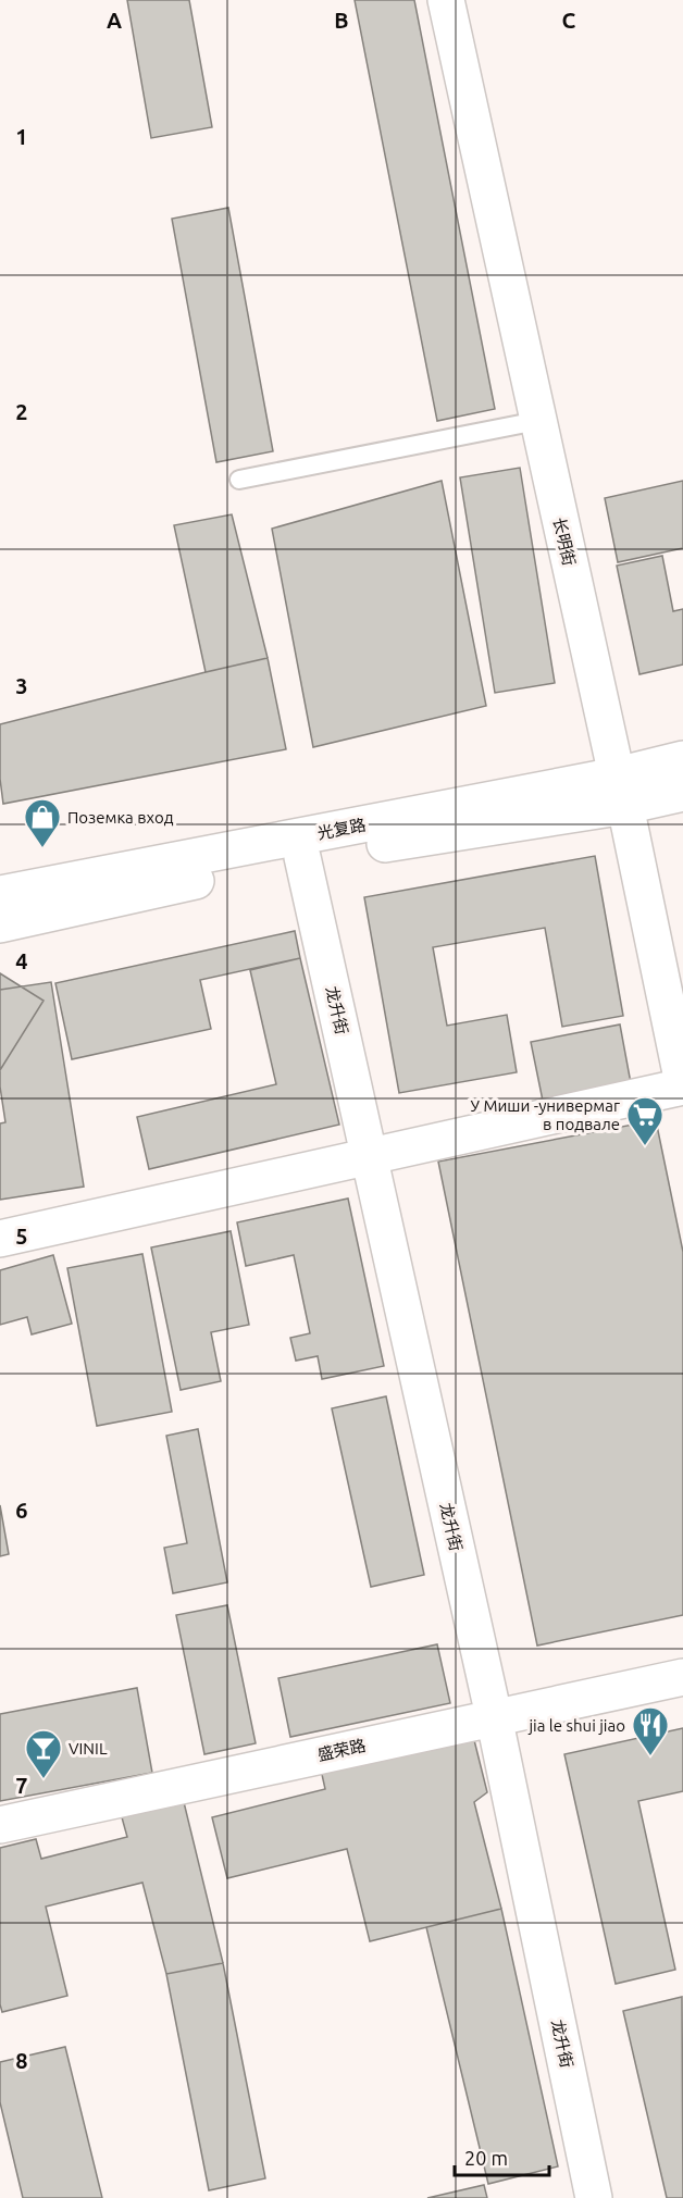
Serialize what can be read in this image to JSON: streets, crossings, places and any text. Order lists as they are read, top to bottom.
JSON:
{
  "streets": {
    "street": [
      "长明街",
      "光复路",
      "龙升街",
      "盛荣路"
    ]
  },
  "crossings": [
    ["长明街", "光复路"],
    ["光复路", "龙升街"],
    ["龙升街", "盛荣路"]
  ],
  "places": {
    "shop": ["Поземка вход"],
    "supermarket": ["У Миши -универмаг в подвале"],
    "restaurant": ["jia le shui jiao"],
    "bar": ["VINIL"]
  },
  "scale_bar": "20 m",
  "grid": {
    "columns": ["A", "B", "C"],
    "rows": [
      "1",
      "2",
      "3",
      "4",
      "5",
      "6",
      "7",
      "8"
    ]
  }
}
